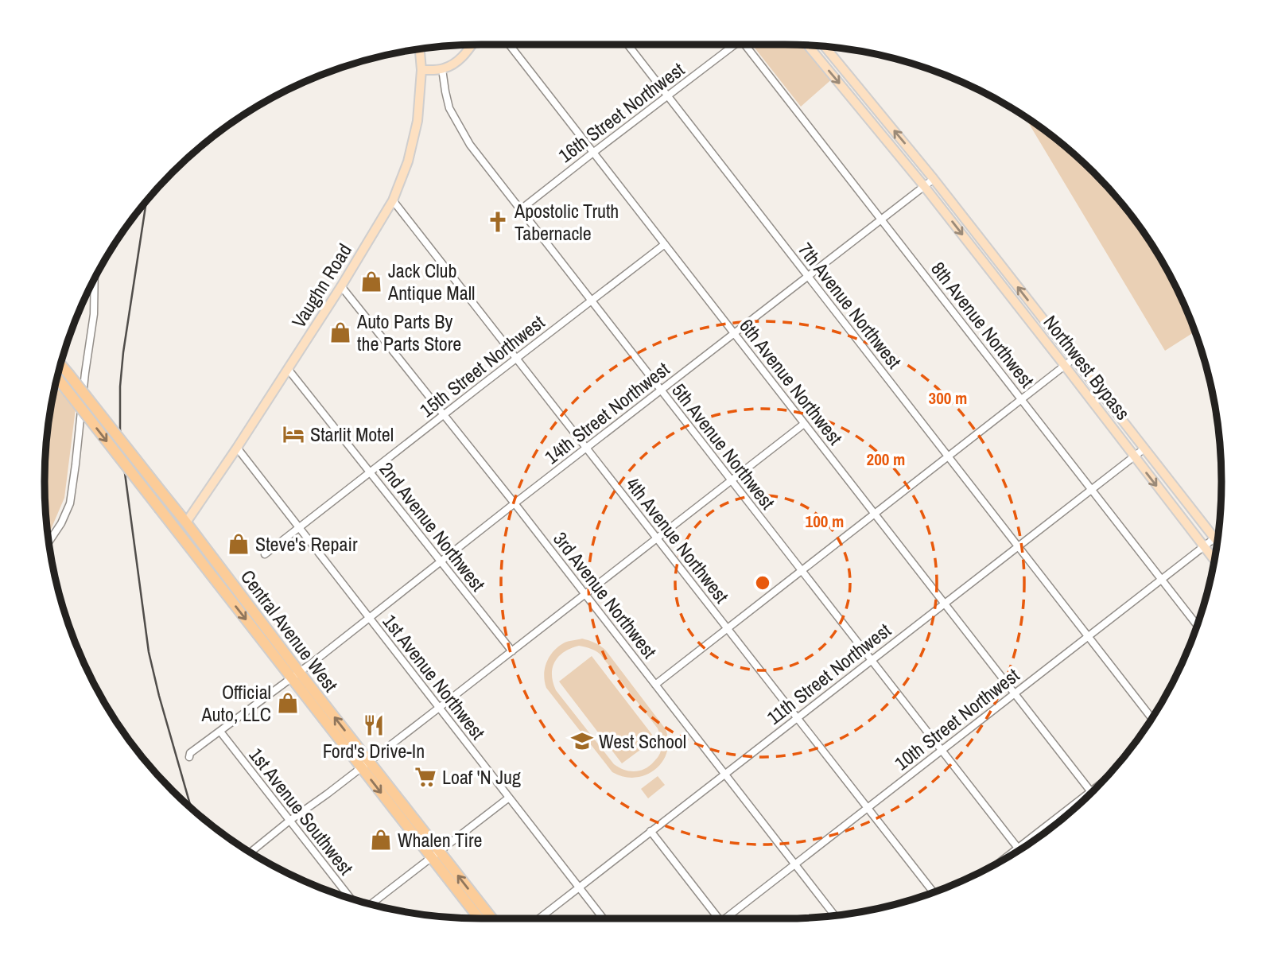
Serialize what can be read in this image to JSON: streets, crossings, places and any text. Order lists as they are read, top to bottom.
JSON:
{
  "streets": {
    "highway": ["Central Avenue West"],
    "main road": ["Vaughn Road", "Northwest Bypass"],
    "street": [
      "16th Street Northwest",
      "7th Avenue Northwest",
      "8th Avenue Northwest",
      "15th Street Northwest",
      "6th Avenue Northwest",
      "14th Street Northwest",
      "5th Avenue Northwest",
      "2nd Avenue Northwest",
      "4th Avenue Northwest",
      "3rd Avenue Northwest",
      "11th Street Northwest",
      "1st Avenue Northwest",
      "10th Street Northwest",
      "1st Avenue Southwest"
    ]
  },
  "crossings": [
    ["16th Street Northwest", "7th Avenue Northwest"],
    ["16th Street Northwest", "6th Avenue Northwest"],
    ["16th Street Northwest", "5th Avenue Northwest"],
    ["Vaughn Road", "2nd Avenue Northwest"],
    ["Vaughn Road", "4th Avenue Northwest"],
    ["Vaughn Road", "3rd Avenue Northwest"],
    ["Vaughn Road", "Central Avenue West"],
    ["Vaughn Road", "1st Avenue Northwest"],
    ["7th Avenue Northwest", "14th Street Northwest"],
    ["7th Avenue Northwest", "11th Street Northwest"],
    ["7th Avenue Northwest", "10th Street Northwest"],
    ["8th Avenue Northwest", "14th Street Northwest"],
    ["8th Avenue Northwest", "11th Street Northwest"],
    ["8th Avenue Northwest", "10th Street Northwest"],
    ["15th Street Northwest", "6th Avenue Northwest"],
    ["15th Street Northwest", "5th Avenue Northwest"],
    ["15th Street Northwest", "2nd Avenue Northwest"],
    ["15th Street Northwest", "4th Avenue Northwest"],
    ["15th Street Northwest", "3rd Avenue Northwest"],
    ["15th Street Northwest", "1st Avenue Northwest"],
    ["Northwest Bypass", "14th Street Northwest"],
    ["Northwest Bypass", "11th Street Northwest"],
    ["Northwest Bypass", "10th Street Northwest"],
    ["6th Avenue Northwest", "14th Street Northwest"],
    ["6th Avenue Northwest", "11th Street Northwest"],
    ["6th Avenue Northwest", "10th Street Northwest"],
    ["14th Street Northwest", "5th Avenue Northwest"],
    ["14th Street Northwest", "2nd Avenue Northwest"],
    ["14th Street Northwest", "4th Avenue Northwest"],
    ["14th Street Northwest", "3rd Avenue Northwest"],
    ["14th Street Northwest", "Central Avenue West"],
    ["14th Street Northwest", "1st Avenue Northwest"],
    ["14th Street Northwest", "1st Avenue Southwest"],
    ["5th Avenue Northwest", "11th Street Northwest"],
    ["5th Avenue Northwest", "10th Street Northwest"],
    ["4th Avenue Northwest", "11th Street Northwest"],
    ["4th Avenue Northwest", "10th Street Northwest"],
    ["3rd Avenue Northwest", "11th Street Northwest"],
    ["3rd Avenue Northwest", "10th Street Northwest"],
    ["11th Street Northwest", "1st Avenue Northwest"]
  ],
  "places": {
    "church": ["Apostolic Truth Tabernacle"],
    "shop": [
      "Jack Club Antique Mall",
      "Auto Parts By the Parts Store",
      "Steve's Repair",
      "Official Auto, LLC",
      "Whalen Tire"
    ],
    "hotel": ["Starlit Motel"],
    "restaurant": ["Ford's Drive-In"],
    "school or university": ["West School"],
    "supermarket": ["Loaf 'N Jug"]
  },
  "rings": ["300 m", "200 m", "100 m"]
}
